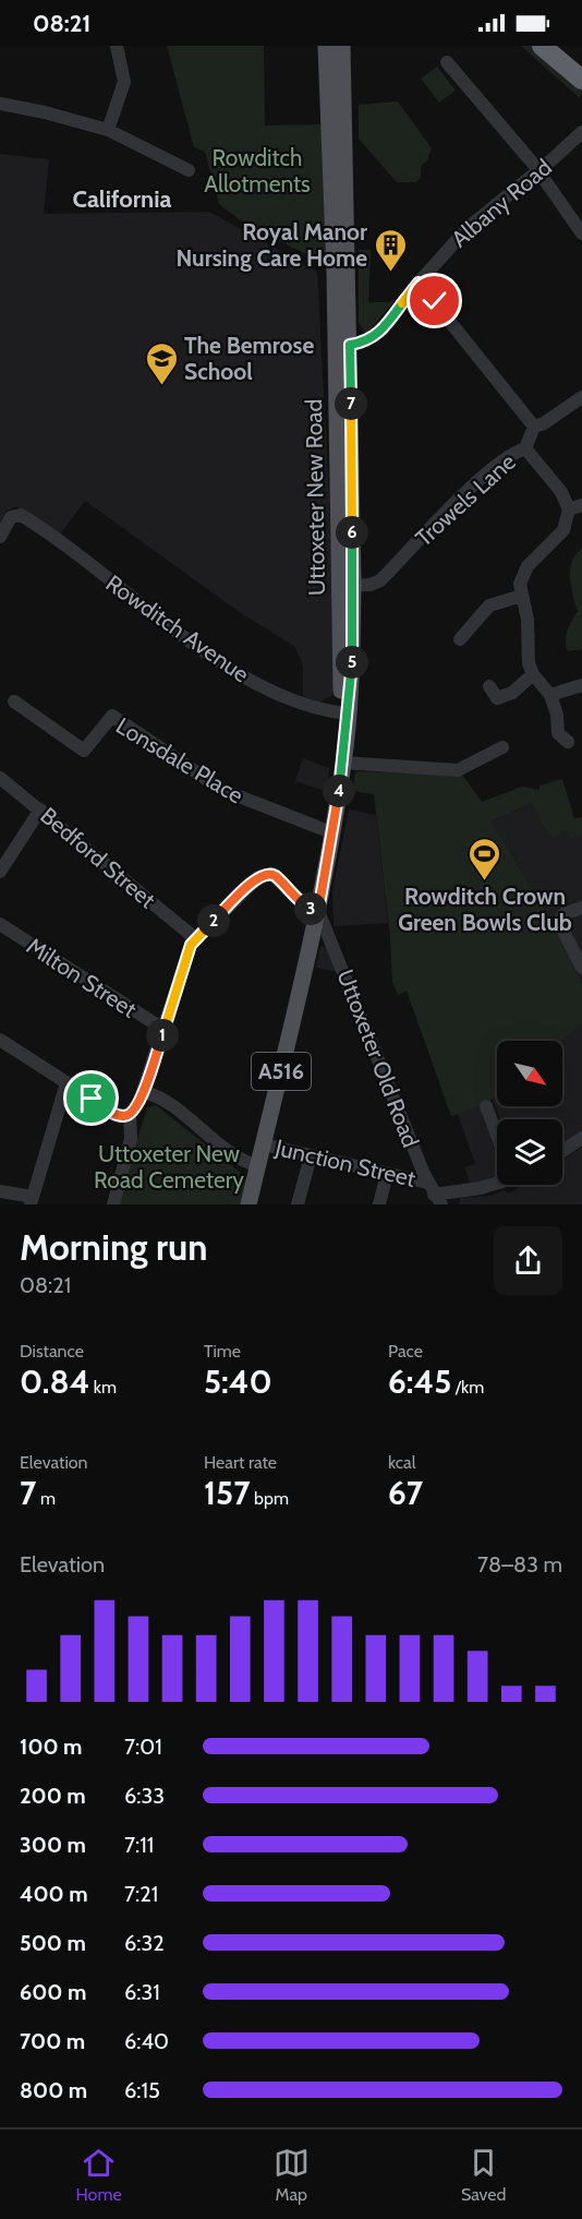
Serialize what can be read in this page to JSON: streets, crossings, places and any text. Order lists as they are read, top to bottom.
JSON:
{
  "streets": {
    "main road": ["Uttoxeter New Road", "A516"],
    "street": [
      "Albany Road",
      "Trowels Lane",
      "Rowditch Avenue",
      "Lonsdale Place",
      "Bedford Street",
      "Milton Street",
      "Uttoxeter Old Road",
      "Junction Street"
    ]
  },
  "crossings": [
    ["Albany Road", "Uttoxeter New Road"],
    ["Uttoxeter New Road", "Trowels Lane"],
    ["Uttoxeter New Road", "Rowditch Avenue"],
    ["Uttoxeter New Road", "Lonsdale Place"],
    ["Uttoxeter New Road", "Uttoxeter Old Road"],
    ["Uttoxeter New Road", "Junction Street"],
    ["Uttoxeter Old Road", "Junction Street"]
  ],
  "districts": ["California"],
  "parks": ["Rowditch Allotments", "Uttoxeter New Road Cemetery"],
  "places": {
    "building": ["Royal Manor Nursing Care Home"],
    "school or university": ["The Bemrose School"],
    "sports": ["Rowditch Crown Green Bowls Club"]
  },
  "north": "bottom right",
  "page": {
    "status": "08:21",
    "pins": [
      "7",
      "6",
      "5",
      "4",
      "3",
      "2",
      "1"
    ],
    "heading": ["Morning run", "08:21"],
    "stats": [
      ["Distance", "0.84 km"],
      ["Time", "5:40"],
      ["Pace", "6:45 /km"],
      ["Elevation", "7 m"],
      ["Heart rate", "157 bpm"],
      ["kcal", "67"]
    ],
    "chart": ["Elevation", "78–83 m"],
    "list": [
      {
        "name": "100 m",
        "note": "7:01"
      },
      {
        "name": "200 m",
        "note": "6:33"
      },
      {
        "name": "300 m",
        "note": "7:11"
      },
      {
        "name": "400 m",
        "note": "7:21"
      },
      {
        "name": "500 m",
        "note": "6:32"
      },
      {
        "name": "600 m",
        "note": "6:31"
      },
      {
        "name": "700 m",
        "note": "6:40"
      },
      {
        "name": "800 m",
        "note": "6:15"
      }
    ],
    "tabs": ["Home", "Map", "Saved"]
  }
}
